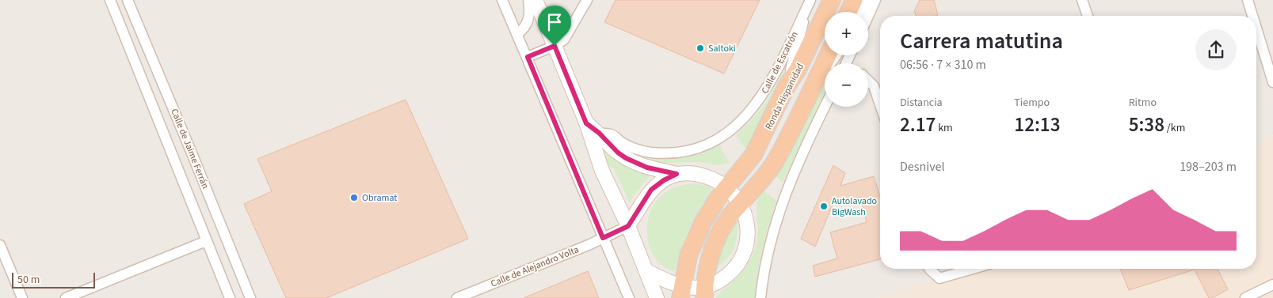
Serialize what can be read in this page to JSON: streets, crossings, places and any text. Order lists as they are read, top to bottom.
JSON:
{
  "streets": {
    "highway": ["Ronda Hispanidad"],
    "street": ["Calle de Escatrón", "Calle de Jaime Ferrán", "Calle de Alejandro Volta"]
  },
  "crossings": [
    ["Calle de Escatrón", "Ronda Hispanidad"]
  ],
  "places": ["Saltoki", "Obramat", "Autolavado BigWash"],
  "scale_bar": "50 m",
  "page": {
    "map_buttons": ["+", "−"],
    "heading": ["Carrera matutina", "06:56 · 7 × 310 m"],
    "stats": [
      ["Distancia", "2.17 km"],
      ["Tiempo", "12:13"],
      ["Ritmo", "5:38 /km"]
    ],
    "chart": ["Desnivel", "198–203 m"],
    "scale": "50 m"
  }
}
